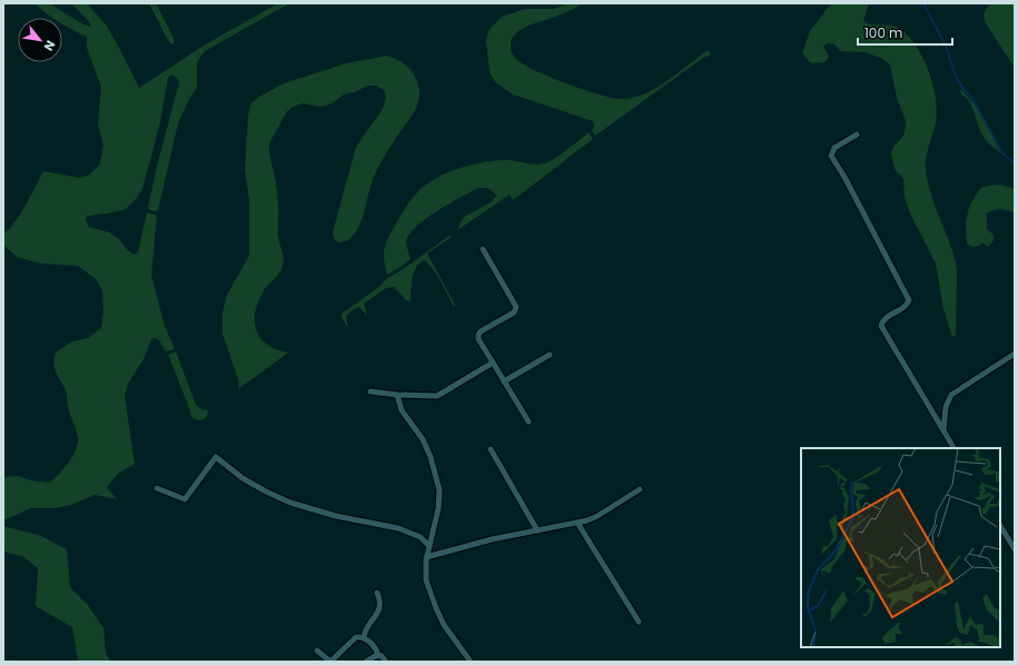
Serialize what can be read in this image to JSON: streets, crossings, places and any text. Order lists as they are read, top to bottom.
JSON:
{
  "scale_bar": "100 m",
  "north": "bottom right"
}
